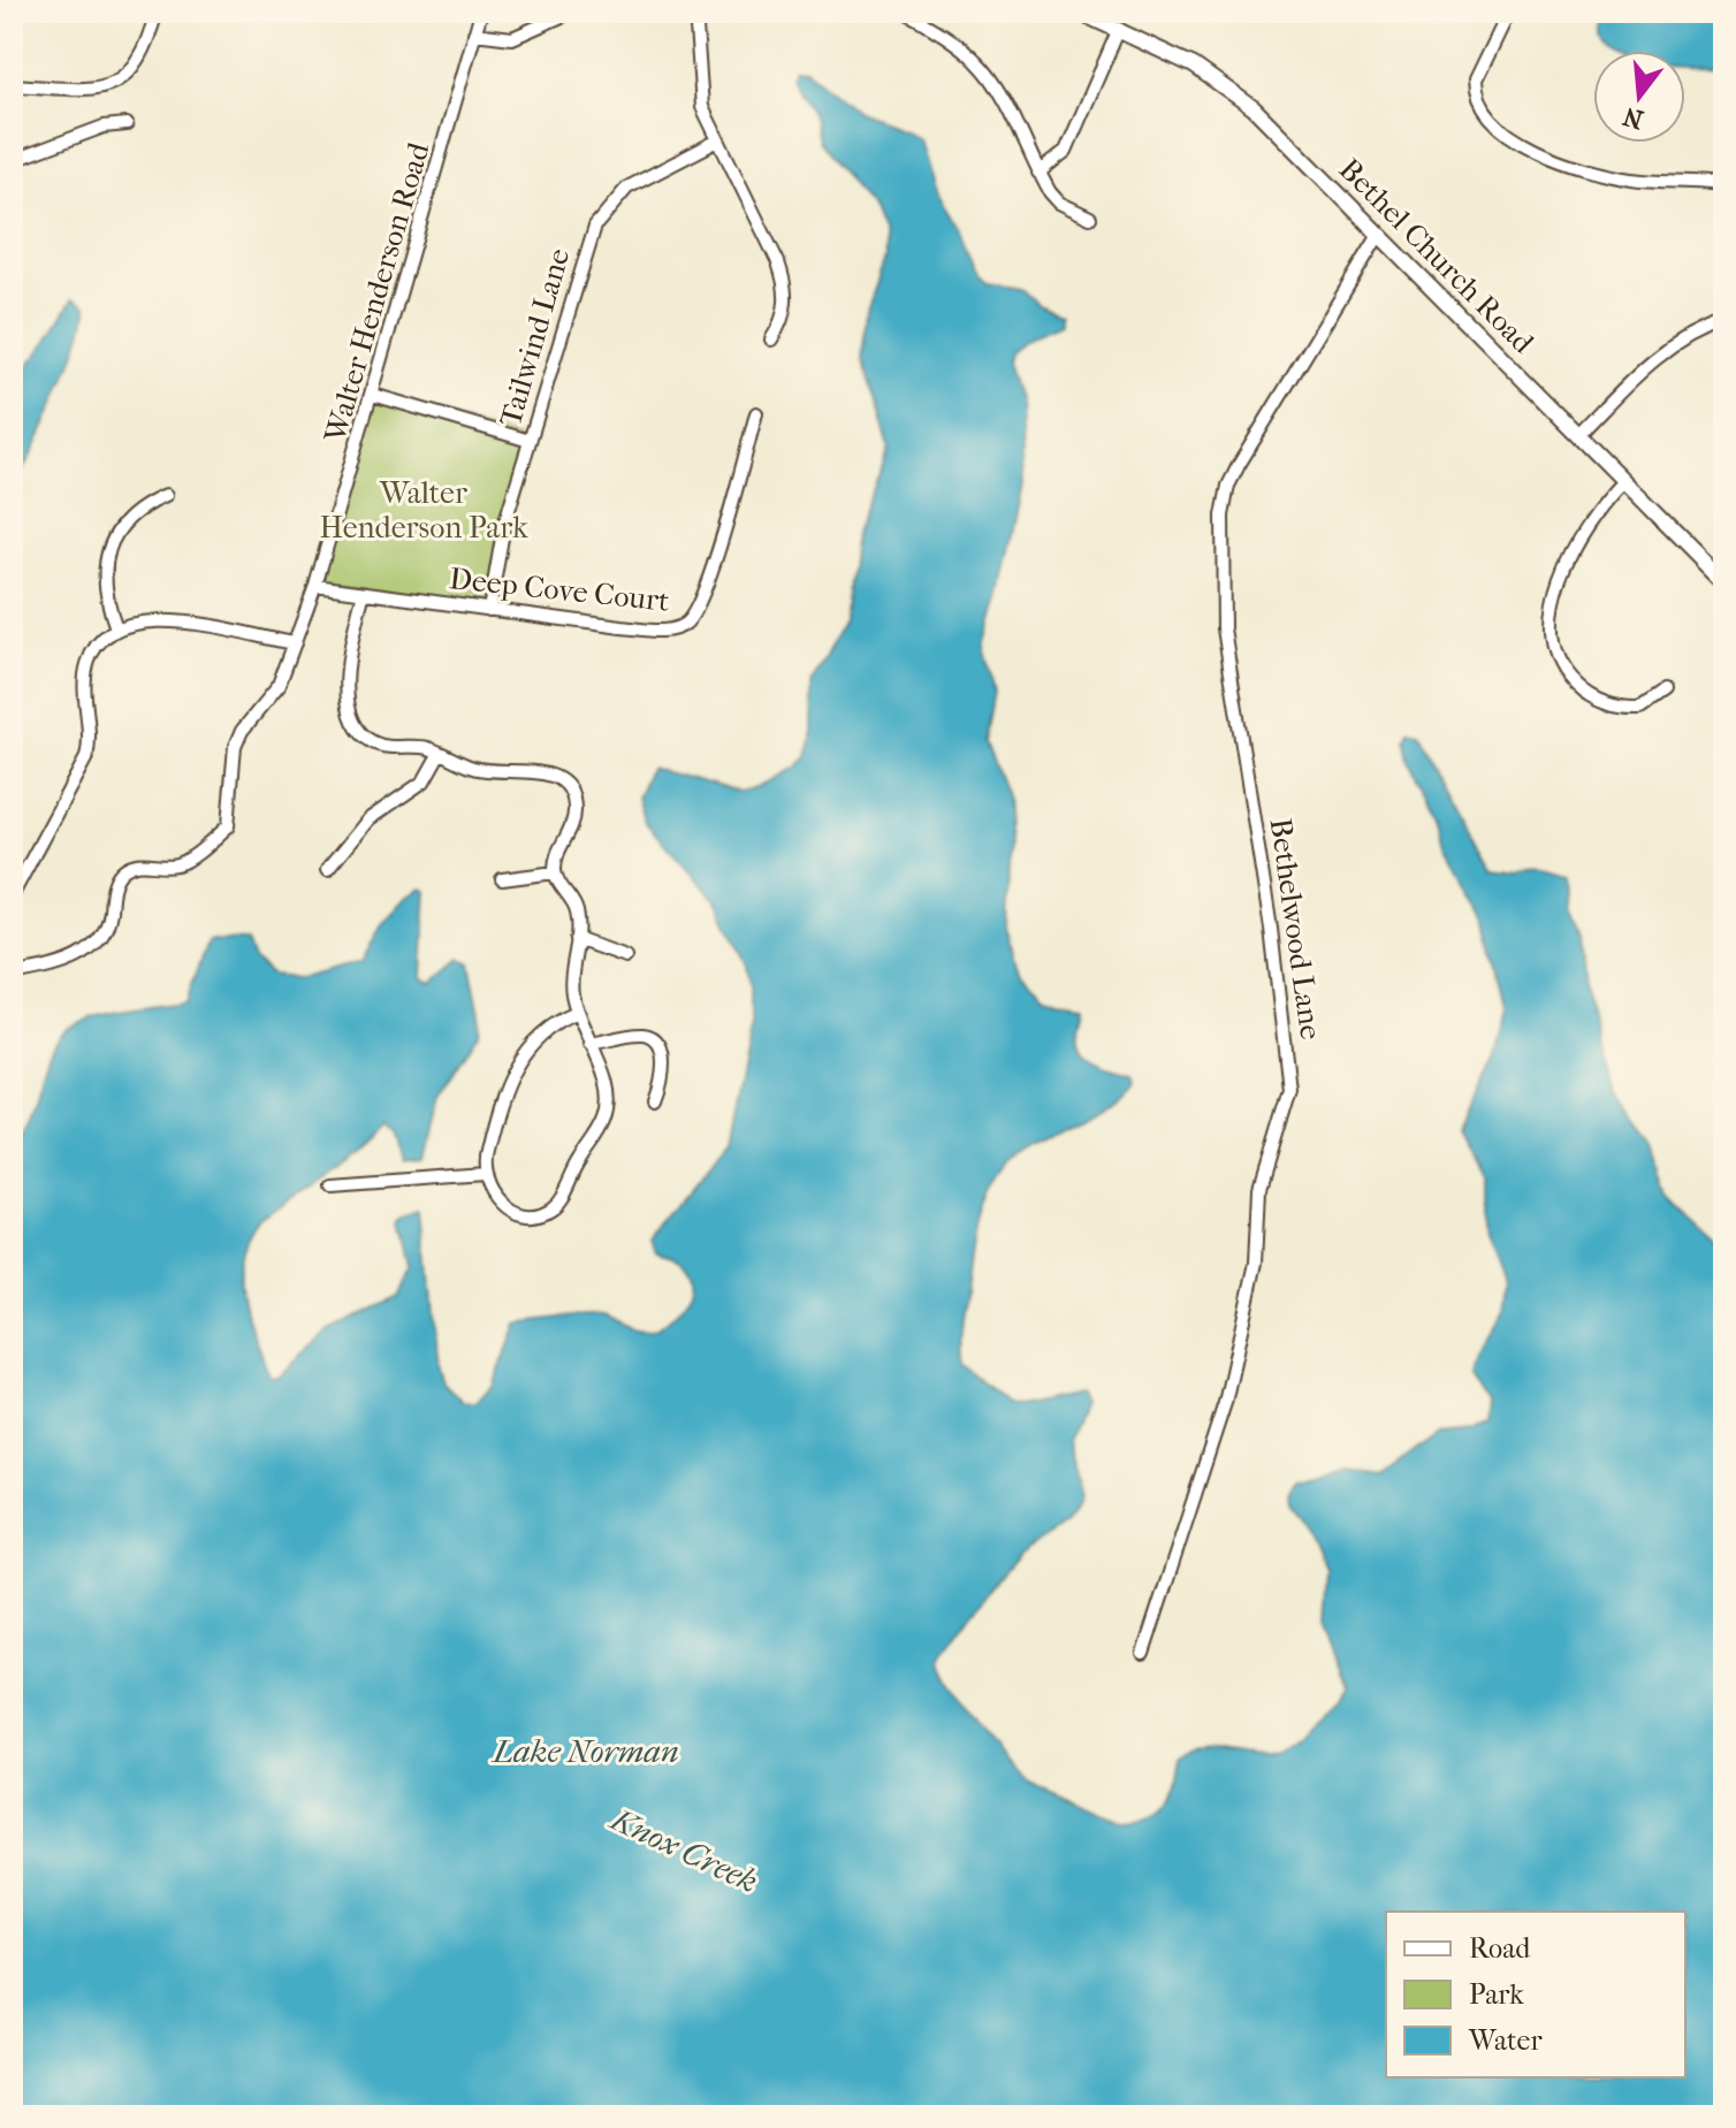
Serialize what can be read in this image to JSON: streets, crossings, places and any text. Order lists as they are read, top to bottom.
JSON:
{
  "streets": {
    "street": [
      "Bethel Church Road",
      "Walter Henderson Road",
      "Tailwind Lane",
      "Deep Cove Court",
      "Bethelwood Lane"
    ]
  },
  "crossings": [
    ["Bethel Church Road", "Bethelwood Lane"],
    ["Walter Henderson Road", "Deep Cove Court"],
    ["Tailwind Lane", "Deep Cove Court"]
  ],
  "water": ["Lake Norman", "Knox Creek"],
  "parks": ["Walter Henderson Park"],
  "legend": ["Road", "Park", "Water"],
  "north": "bottom"
}
